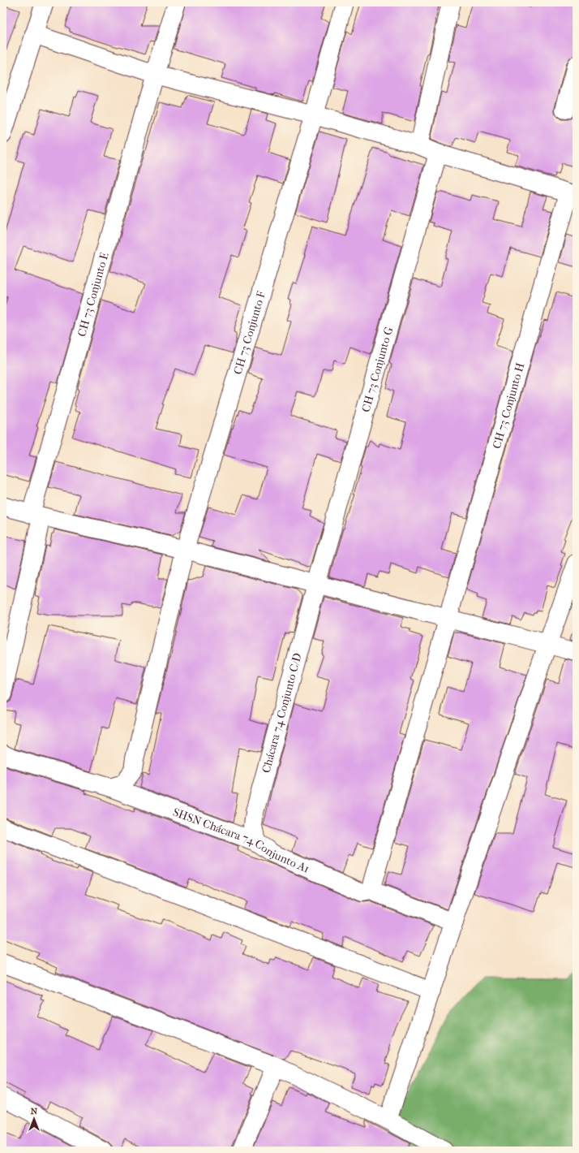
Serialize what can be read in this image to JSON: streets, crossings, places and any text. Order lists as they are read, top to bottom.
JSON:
{
  "streets": {
    "street": [
      "CH 73 Conjunto E",
      "CH 73 Conjunto F",
      "CH 73 Conjunto G",
      "CH 73 Conjunto H",
      "Chácara 74 Conjunto C/D",
      "SHSN Chácara 74 Conjunto A1"
    ]
  },
  "crossings": [
    ["CH 73 Conjunto F", "SHSN Chácara 74 Conjunto A1"],
    ["CH 73 Conjunto G", "Chácara 74 Conjunto C/D"],
    ["CH 73 Conjunto H", "SHSN Chácara 74 Conjunto A1"],
    ["Chácara 74 Conjunto C/D", "SHSN Chácara 74 Conjunto A1"]
  ],
  "north": "top"
}
